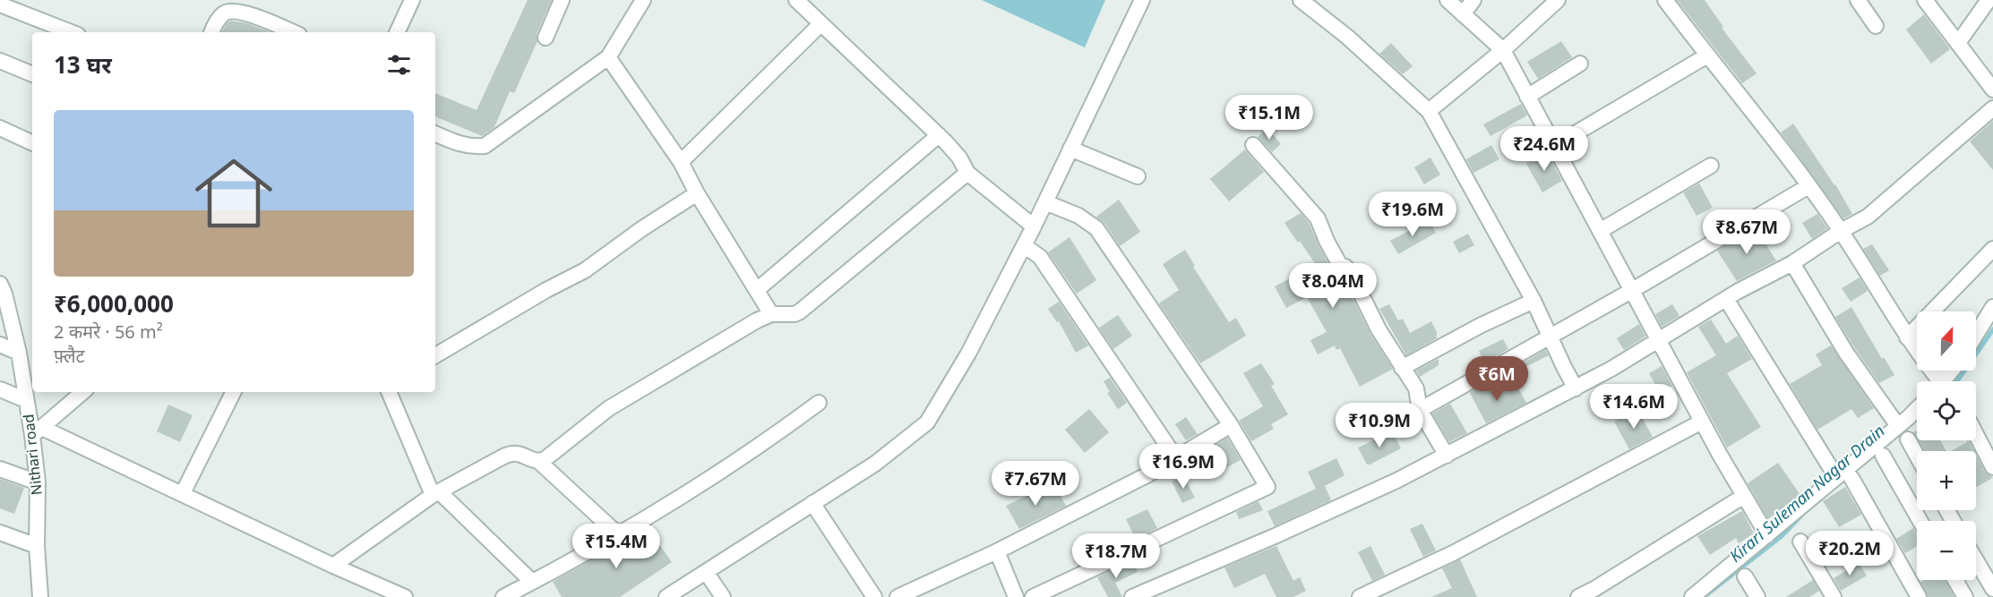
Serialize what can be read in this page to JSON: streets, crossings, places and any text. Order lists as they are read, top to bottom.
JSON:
{
  "streets": {
    "street": ["Nithari road"]
  },
  "water": ["Kirari Suleman Nagar Drain"],
  "north": "top",
  "page": {
    "heading": "13 घर",
    "price": [
      "₹15.1M",
      "₹24.6M",
      "₹19.6M",
      "₹8.67M",
      "₹8.04M",
      "₹6M",
      "₹14.6M",
      "₹10.9M",
      "₹16.9M",
      "₹7.67M",
      "₹15.4M",
      "₹20.2M",
      "₹18.7M"
    ],
    "list": [
      {
        "name": "₹6,000,000",
        "note": "2 कमरे · 56 m² · फ़्लैट"
      }
    ],
    "map_buttons": ["+", "−"]
  }
}
